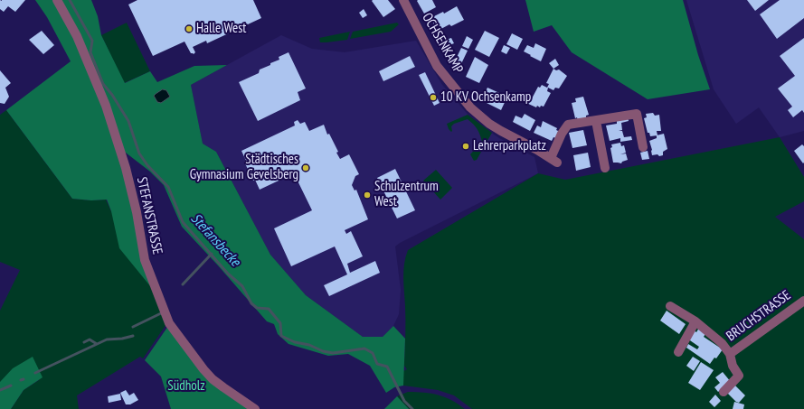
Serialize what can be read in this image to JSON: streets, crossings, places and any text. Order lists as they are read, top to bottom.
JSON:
{
  "streets": {
    "street": ["OCHSENKAMP", "STEFANSTRASSE", "BRUCHSTRASSE"]
  },
  "water": ["Stefansbecke"],
  "parks": ["Südholz"],
  "places": [
    "Halle West",
    "10 KV Ochsenkamp",
    "Lehrerparkplatz",
    "Städtisches Gymnasium Gevelsberg",
    "Schulzentrum West"
  ]
}
